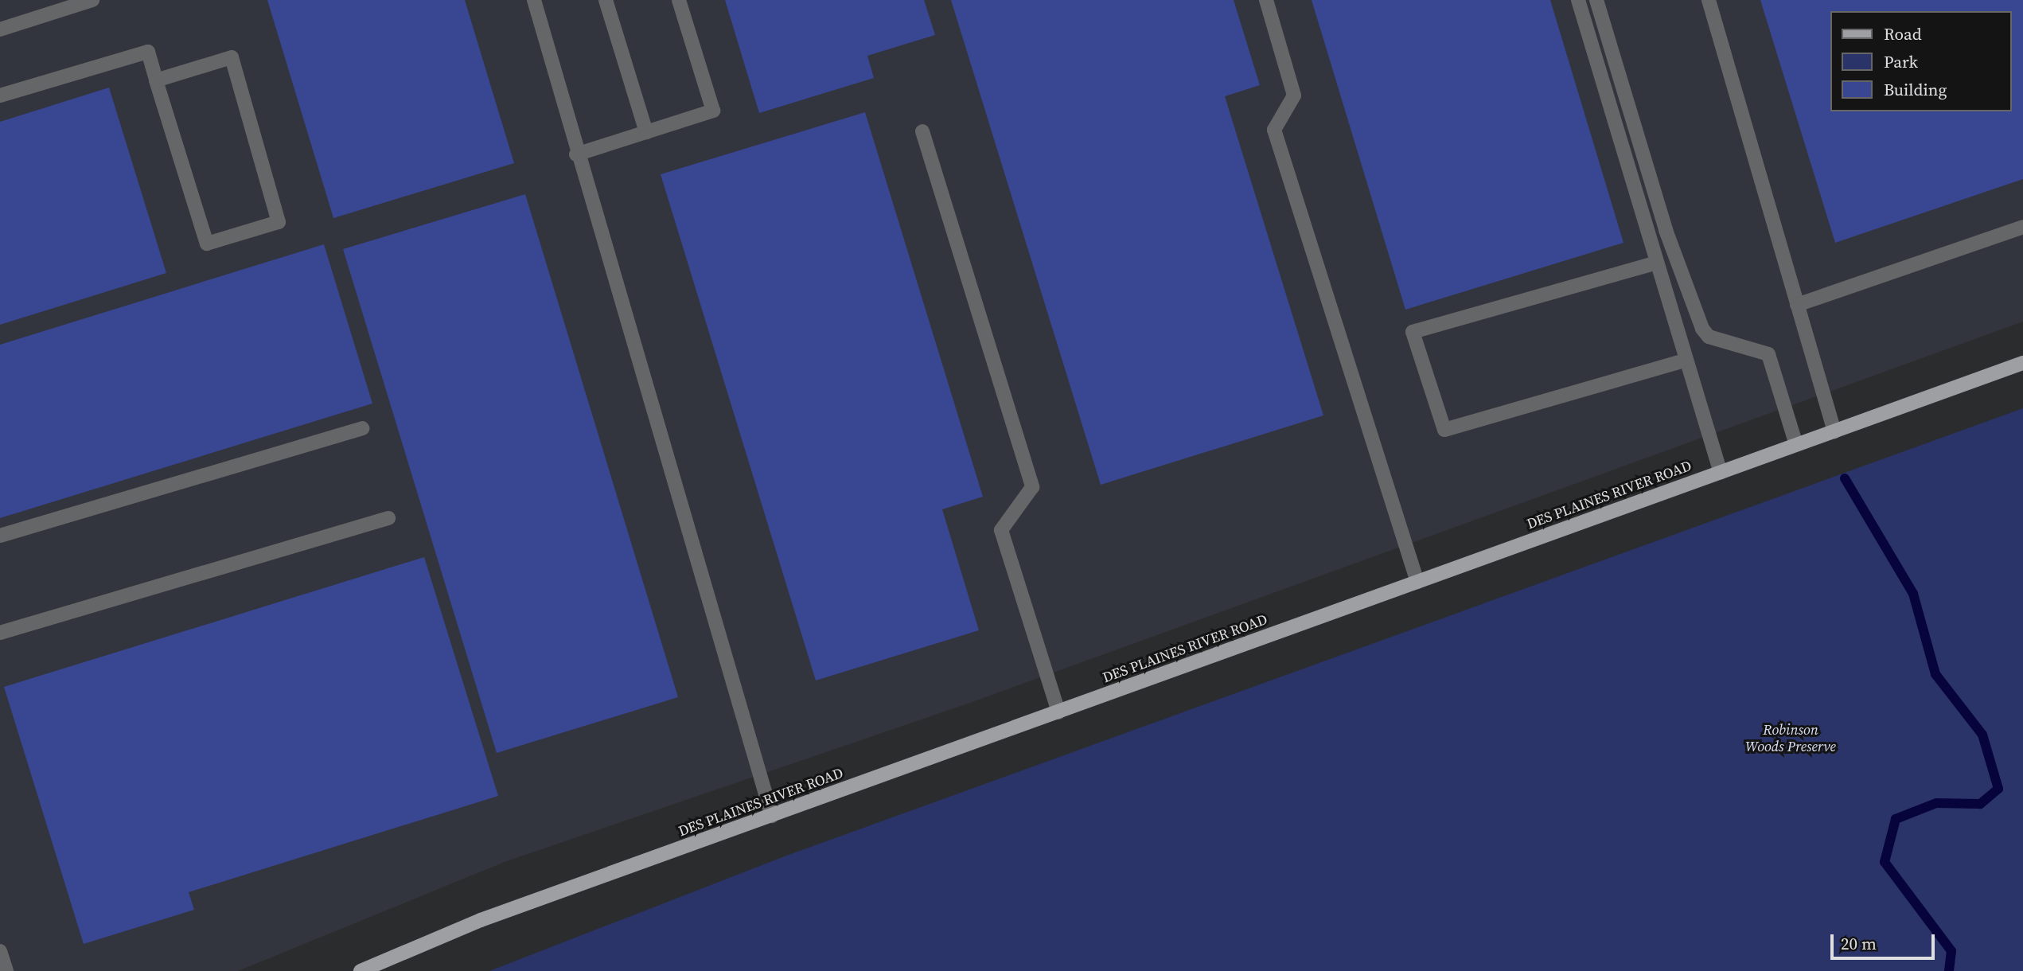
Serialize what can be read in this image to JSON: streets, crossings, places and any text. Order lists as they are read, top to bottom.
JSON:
{
  "streets": {
    "main road": ["DES PLAINES RIVER ROAD"]
  },
  "parks": ["Robinson Woods Preserve"],
  "legend": ["Road", "Park", "Building"],
  "scale_bar": "20 m"
}
